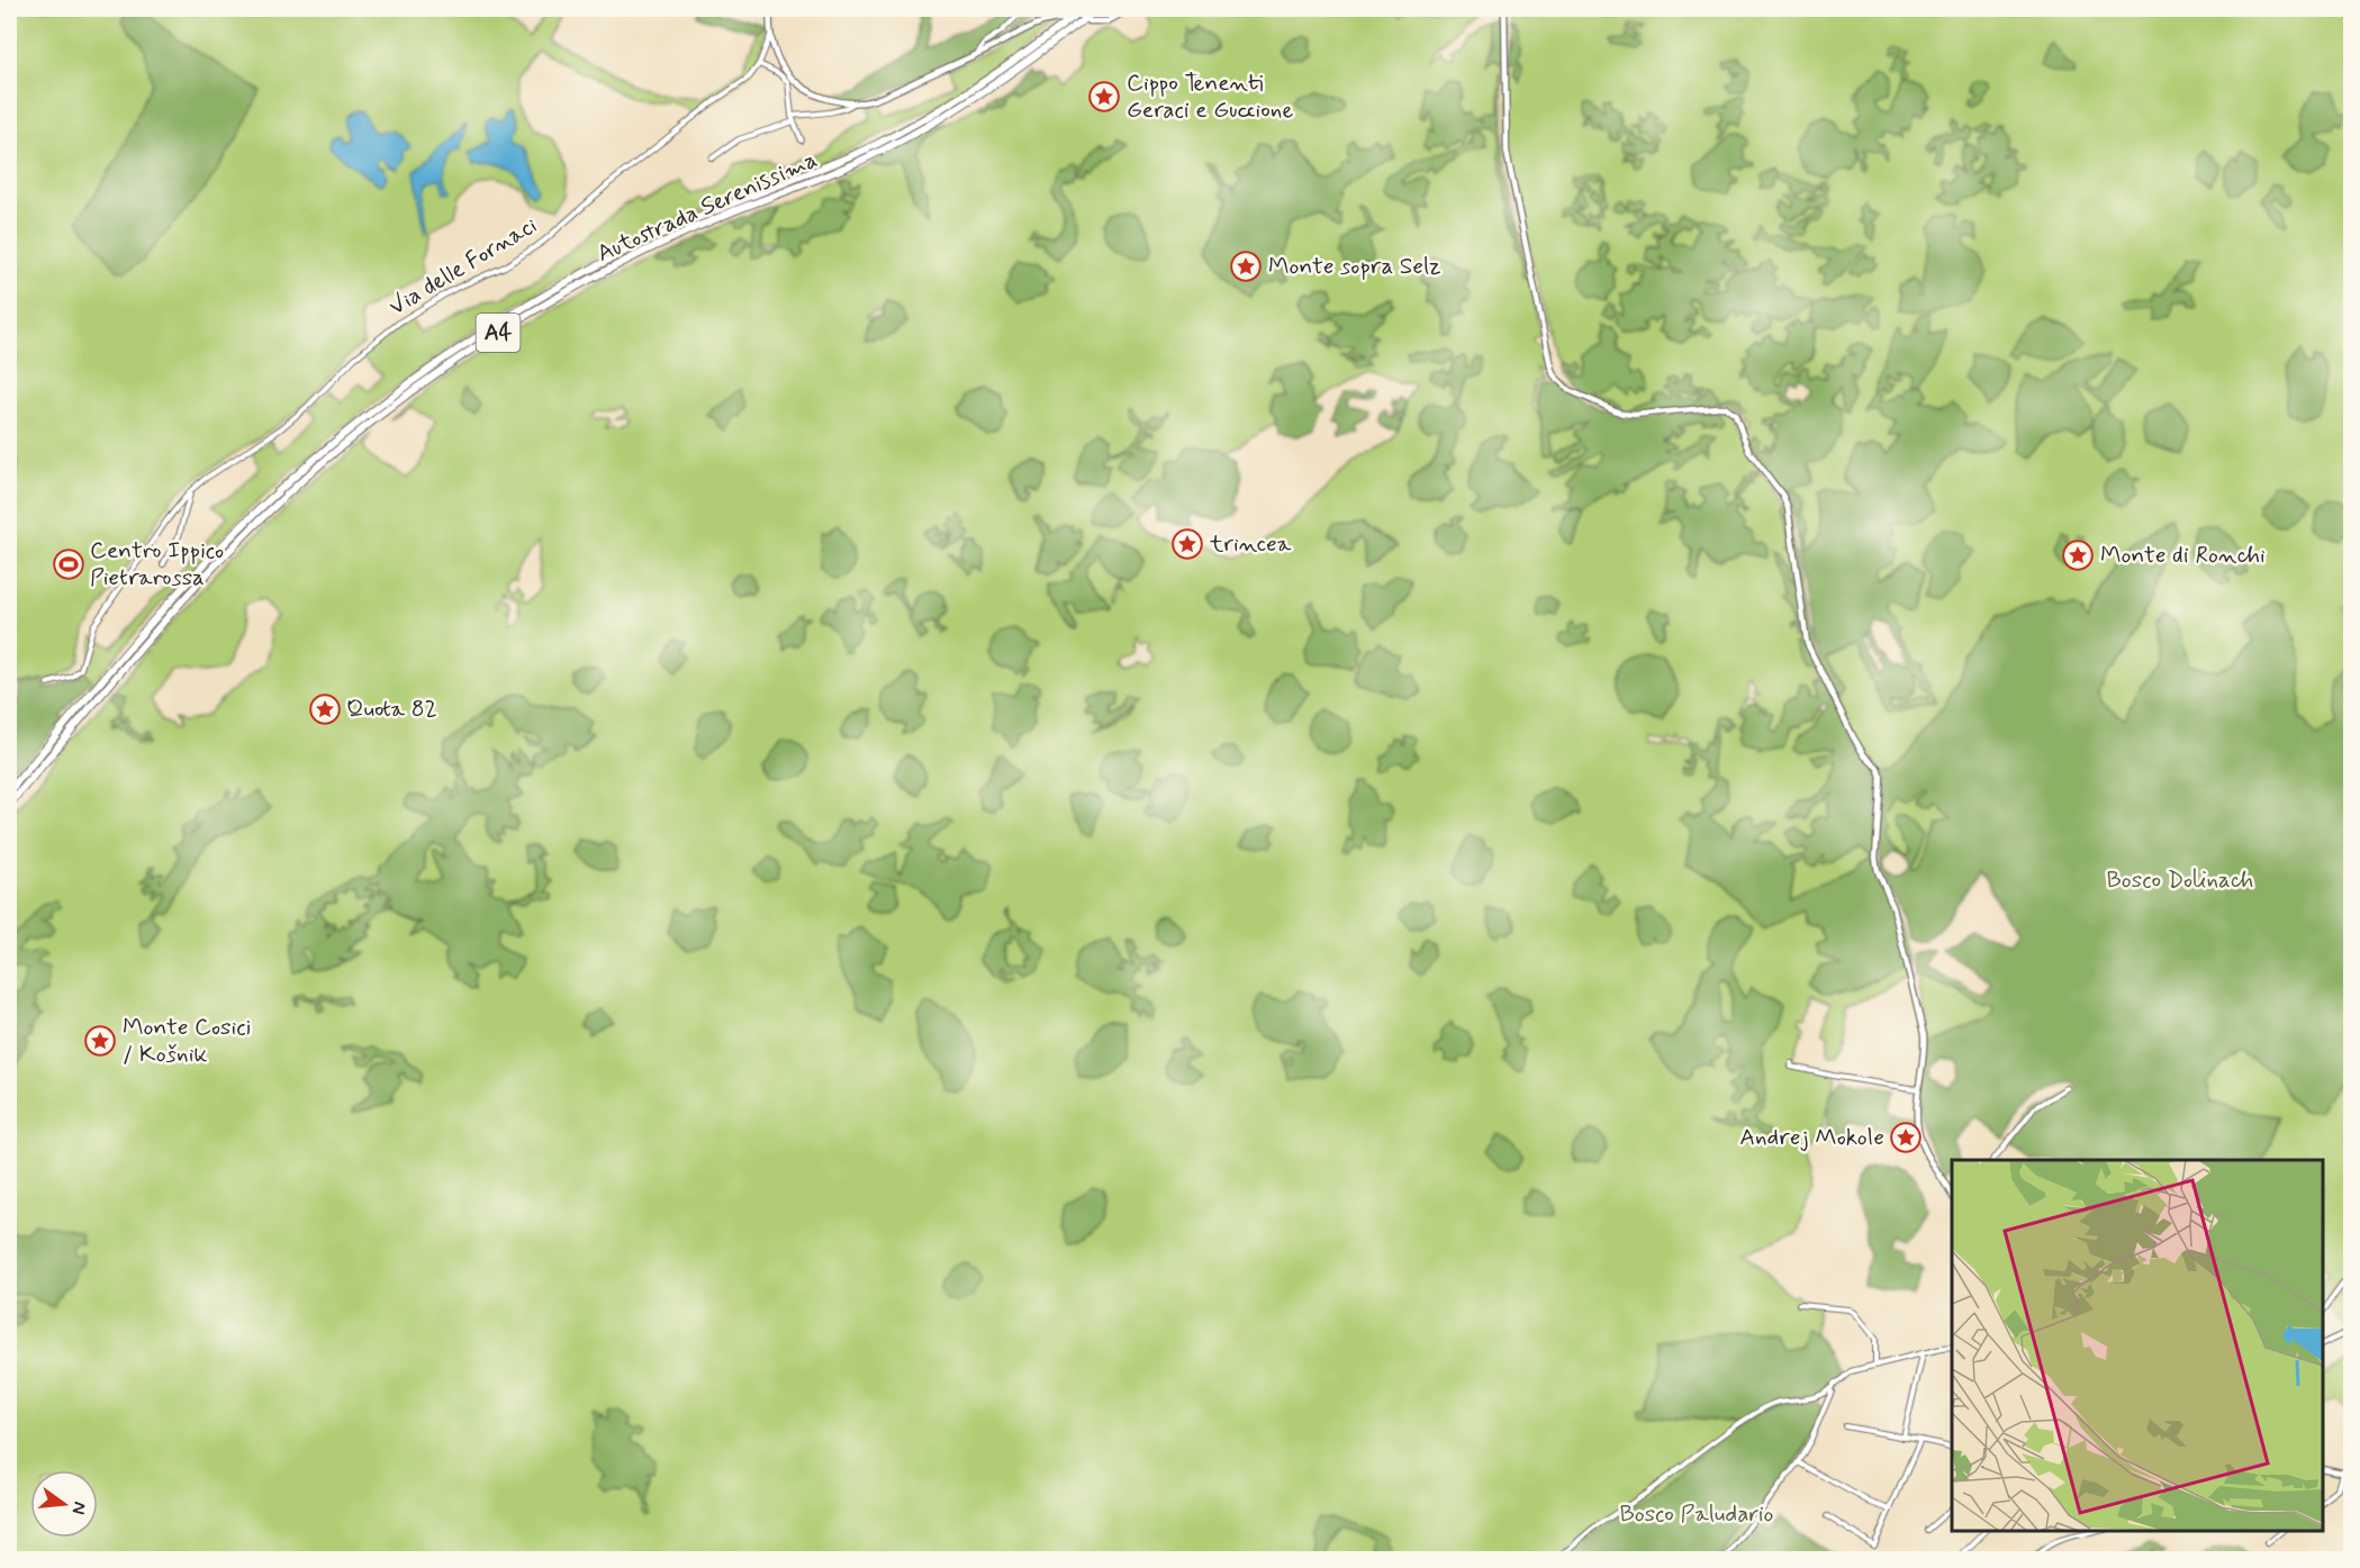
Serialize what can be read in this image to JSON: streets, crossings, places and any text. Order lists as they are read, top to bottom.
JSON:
{
  "streets": {
    "highway": ["Autostrada Serenissima", "A4"],
    "street": ["Via delle Fornaci"]
  },
  "parks": ["Bosco Dolinach", "Bosco Paludario"],
  "places": {
    "place": [
      "Cippo Tenenti Geraci e Guccione",
      "Monte sopra Selz",
      "trincea",
      "Monte di Ronchi",
      "Quota 82",
      "Monte Cosici / Košnik",
      "Andrej Mokole"
    ],
    "sports": ["Centro Ippico Pietrarossa"]
  },
  "north": "right"
}
